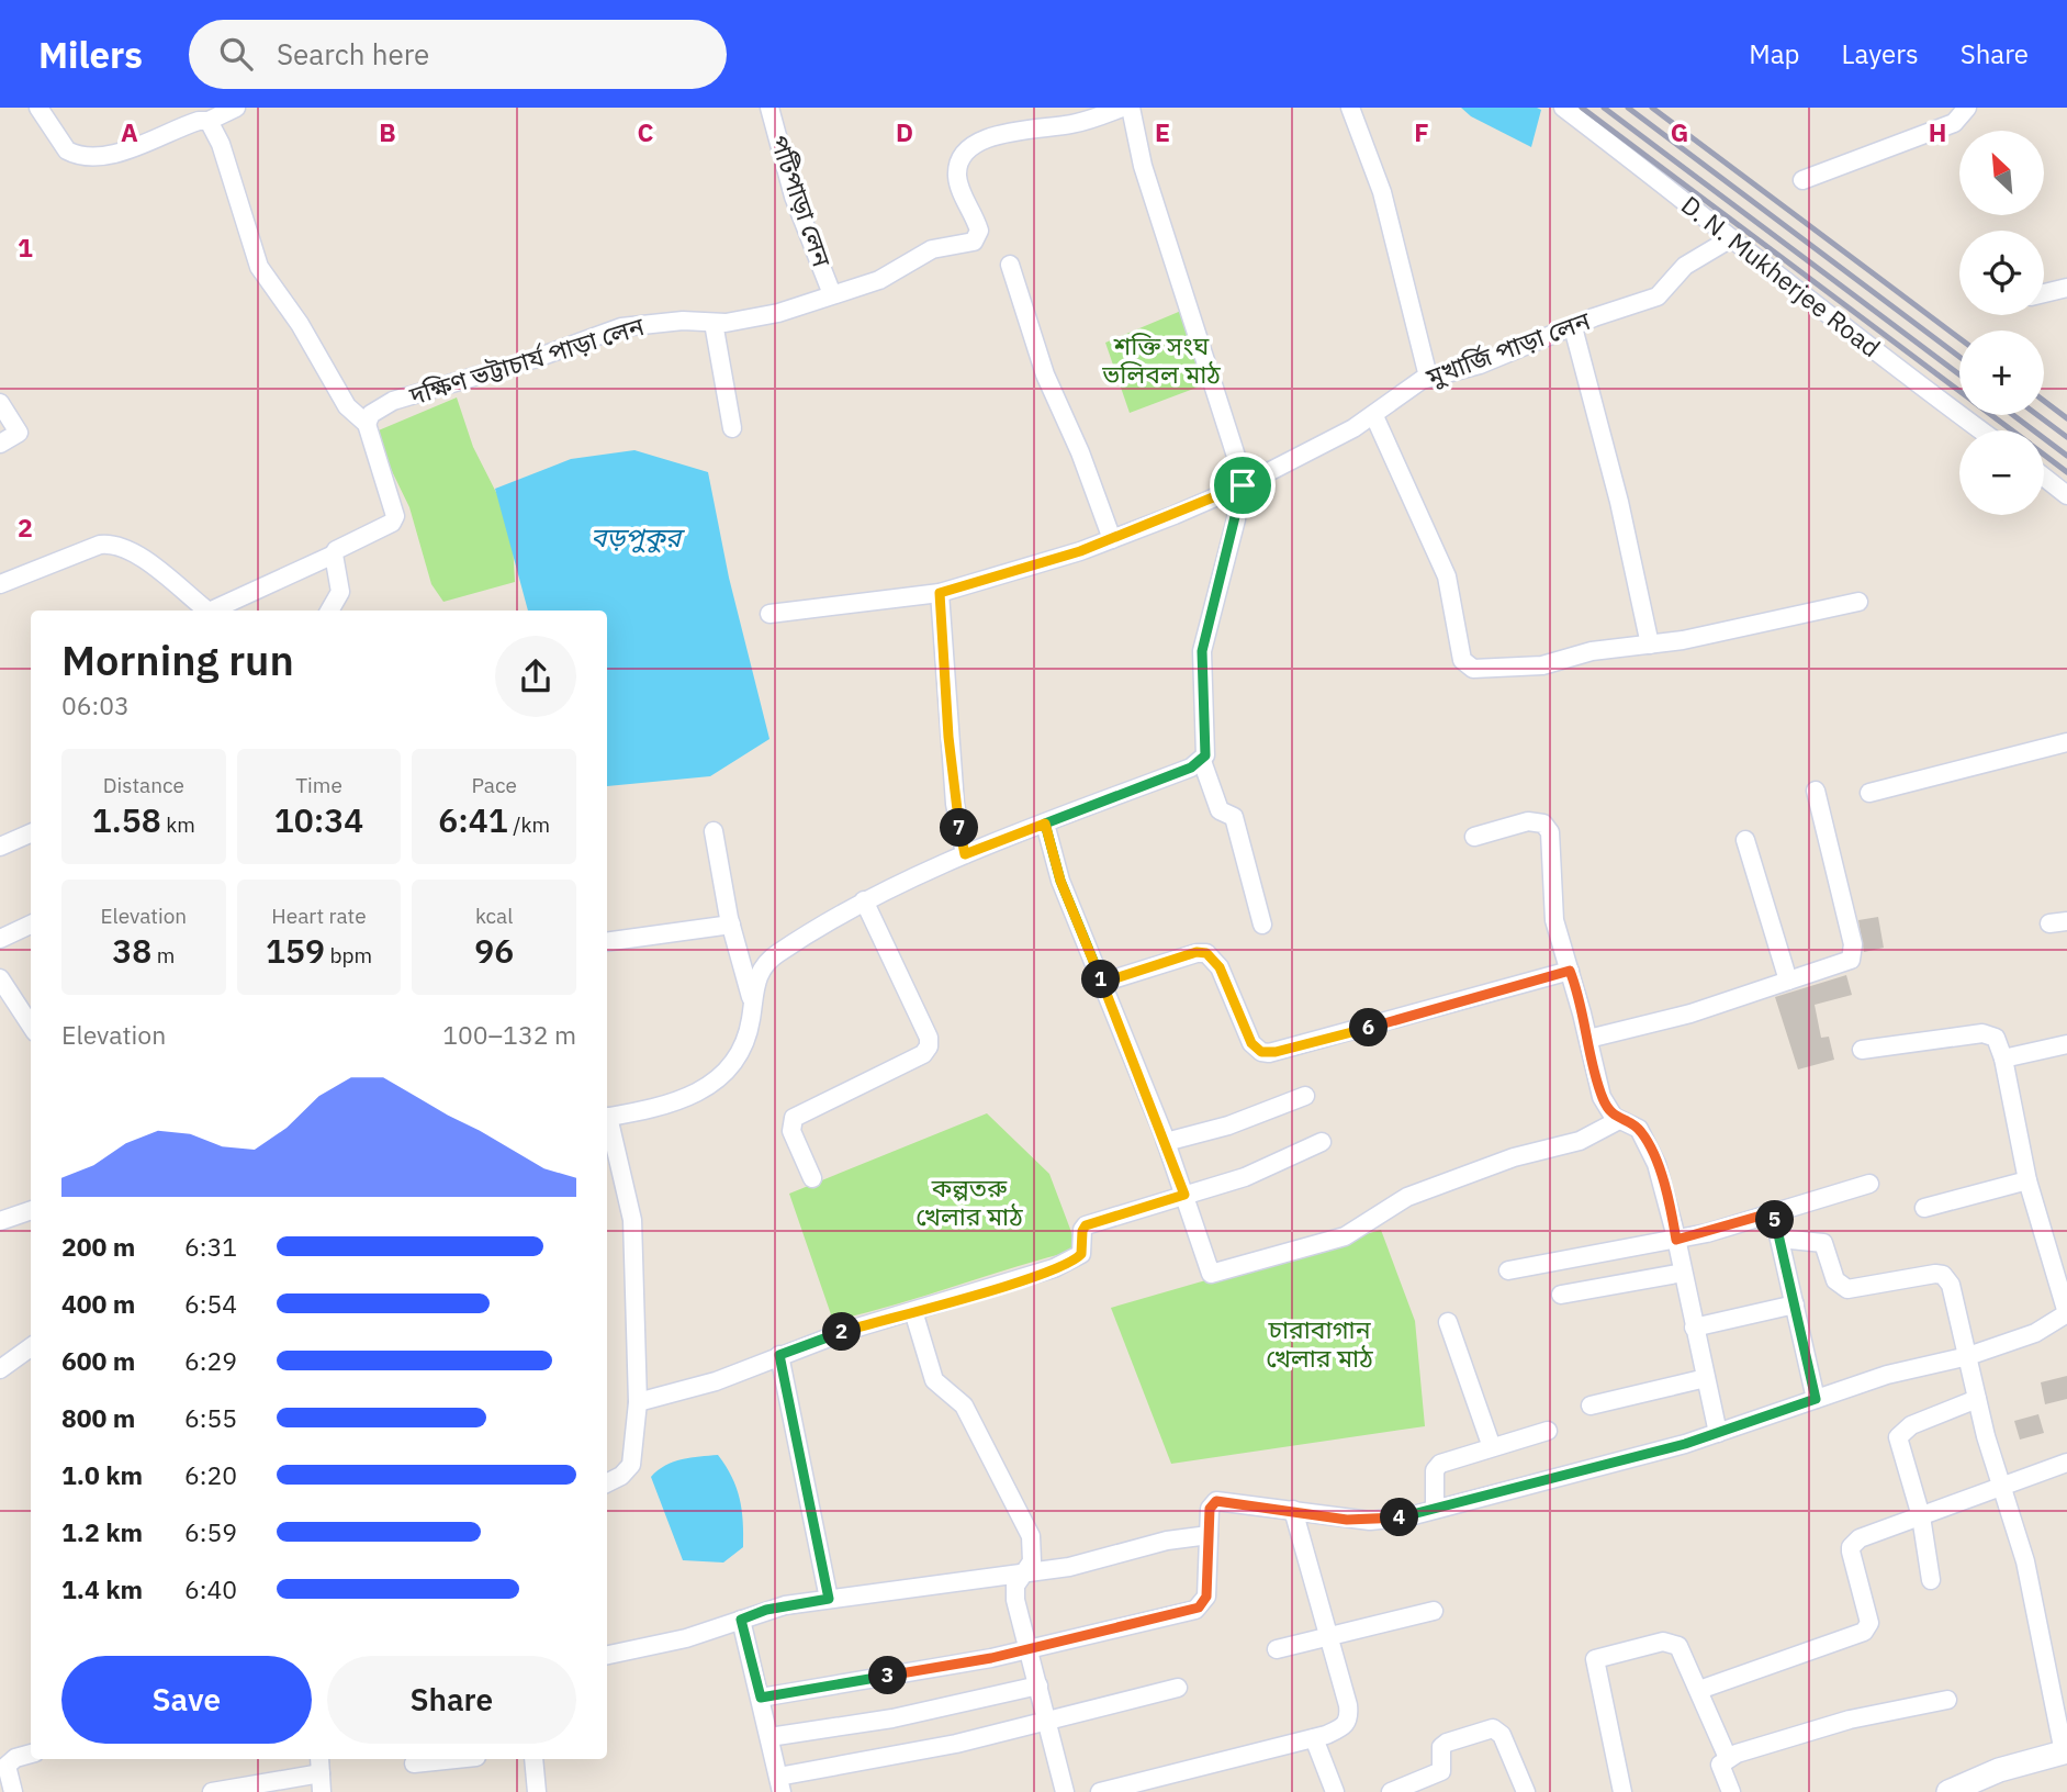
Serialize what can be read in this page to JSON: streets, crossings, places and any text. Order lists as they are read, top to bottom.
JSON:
{
  "streets": {
    "street": [
      "পটিপাড়া লেন",
      "D. N. Mukherjee Road",
      "মুখার্জি পাড়া লেন",
      "দক্ষিণ ভট্টাচার্য পাড়া লেন"
    ]
  },
  "crossings": [
    ["পটিপাড়া লেন", "দক্ষিণ ভট্টাচার্য পাড়া লেন"],
    ["D. N. Mukherjee Road", "মুখার্জি পাড়া লেন"]
  ],
  "water": ["বড়পুকুর"],
  "parks": ["শক্তি সংঘ ভলিবল মাঠ", "কল্পতরু খেলার মাঠ", "চারাবাগান খেলার মাঠ"],
  "north": "top left",
  "page": {
    "header": "Milers",
    "search": "Search here",
    "nav": ["Map", "Layers", "Share"],
    "map_buttons": ["+", "−"],
    "heading": ["Morning run", "06:03"],
    "stats": [
      ["Distance", "1.58 km"],
      ["Time", "10:34"],
      ["Pace", "6:41 /km"],
      ["Elevation", "38 m"],
      ["Heart rate", "159 bpm"],
      ["kcal", "96"]
    ],
    "pins": [
      "7",
      "1",
      "6",
      "5",
      "2",
      "4",
      "3"
    ],
    "chart": ["Elevation", "100–132 m"],
    "list": [
      {
        "name": "200 m",
        "note": "6:31"
      },
      {
        "name": "400 m",
        "note": "6:54"
      },
      {
        "name": "600 m",
        "note": "6:29"
      },
      {
        "name": "800 m",
        "note": "6:55"
      },
      {
        "name": "1.0 km",
        "note": "6:20"
      },
      {
        "name": "1.2 km",
        "note": "6:59"
      },
      {
        "name": "1.4 km",
        "note": "6:40"
      }
    ],
    "buttons": ["Save", "Share"]
  },
  "grid": {
    "columns": [
      "A",
      "B",
      "C",
      "D",
      "E",
      "F",
      "G",
      "H"
    ],
    "rows": ["1", "2"]
  }
}
